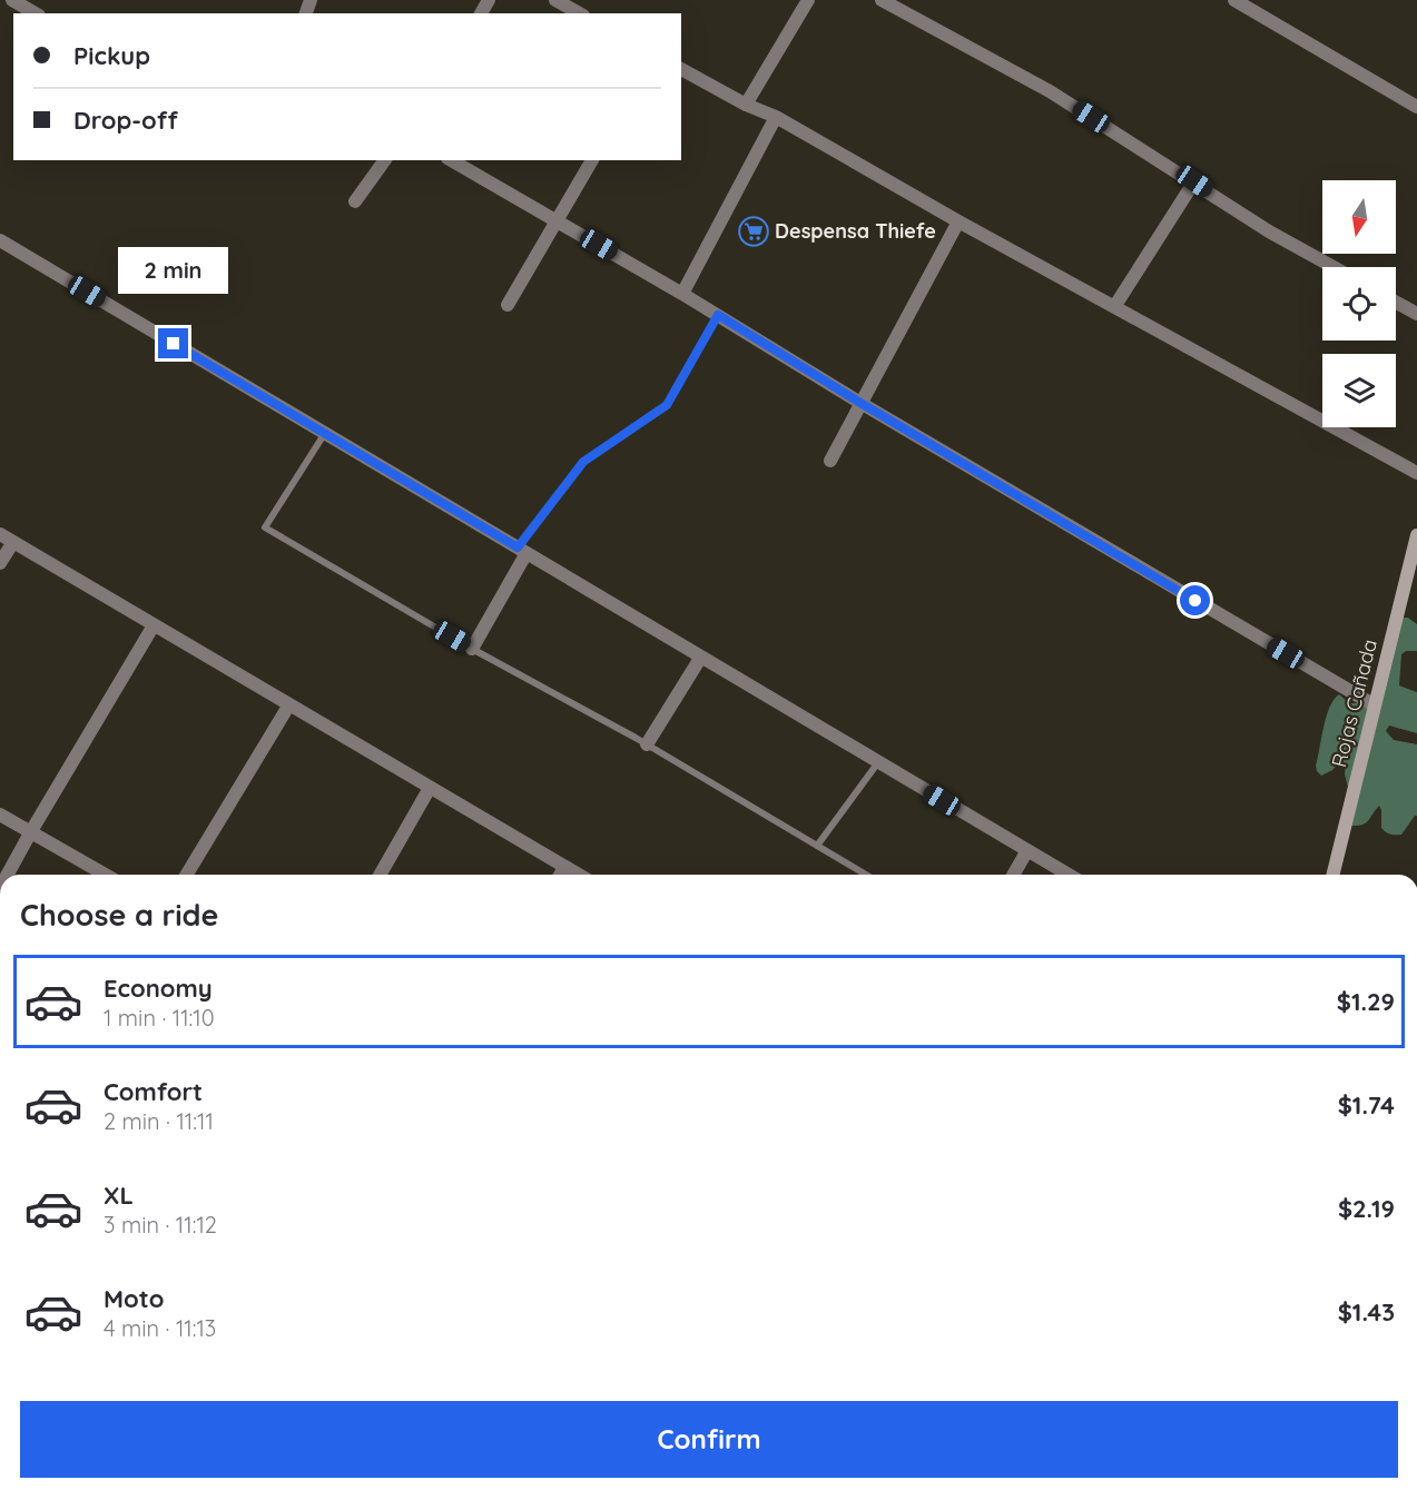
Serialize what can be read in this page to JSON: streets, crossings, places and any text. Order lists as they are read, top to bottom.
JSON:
{
  "streets": {
    "main road": ["Rojas Cañada"]
  },
  "places": {
    "supermarket": ["Despensa Thiefe"]
  },
  "north": "bottom",
  "page": {
    "banner": ["Pickup", "Drop-off"],
    "bubble": "2 min",
    "heading": "Choose a ride",
    "list": [
      {
        "name": "Economy",
        "note": "1 min · 11:10",
        "value": "$1.29"
      },
      {
        "name": "Comfort",
        "note": "2 min · 11:11",
        "value": "$1.74"
      },
      {
        "name": "XL",
        "note": "3 min · 11:12",
        "value": "$2.19"
      },
      {
        "name": "Moto",
        "note": "4 min · 11:13",
        "value": "$1.43"
      }
    ],
    "buttons": "Confirm"
  }
}
